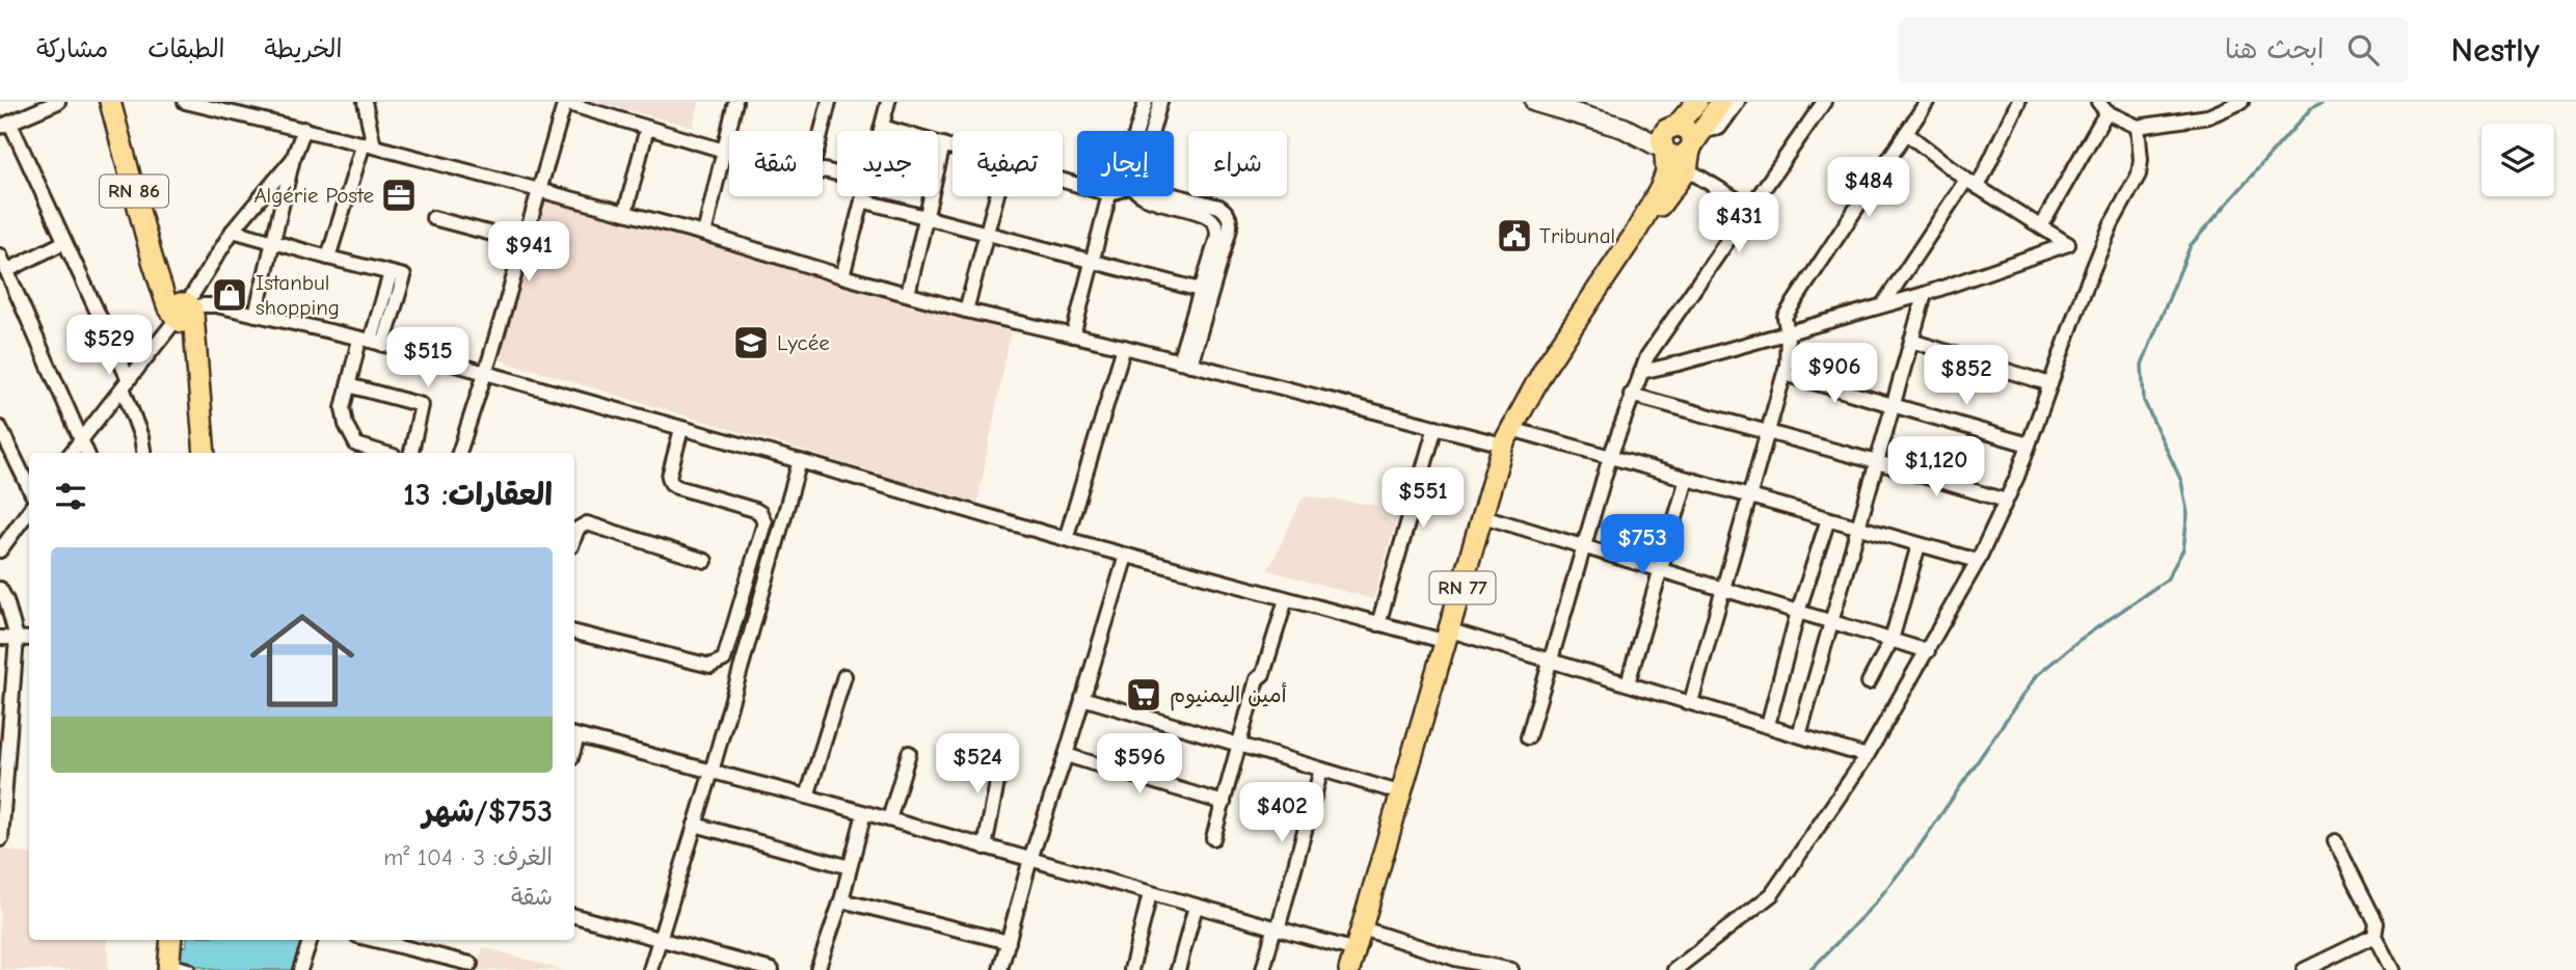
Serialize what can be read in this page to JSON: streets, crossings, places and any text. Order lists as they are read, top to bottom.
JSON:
{
  "streets": {
    "main road": ["RN 86", "RN 77"]
  },
  "places": {
    "office": ["Algérie Poste"],
    "public building": ["Tribunal"],
    "shop": ["Istanbul shopping"],
    "school or university": ["Lycée"],
    "supermarket": ["أمين اليمنيوم"]
  },
  "page": {
    "header": "Nestly",
    "search": "ابحث هنا",
    "nav": ["الخريطة", "الطبقات", "مشاركة"],
    "chip": [
      "شراء",
      "إيجار",
      "تصفية",
      "جديد",
      "شقة"
    ],
    "price": [
      "$484",
      "$431",
      "$941",
      "$529",
      "$515",
      "$906",
      "$852",
      "$1,120",
      "$551",
      "$753",
      "$524",
      "$596",
      "$402"
    ],
    "heading": "العقارات: 13",
    "list": [
      {
        "name": "$753/شهر",
        "note": "الغرف: 3 · 104 m² · شقة"
      }
    ]
  }
}
